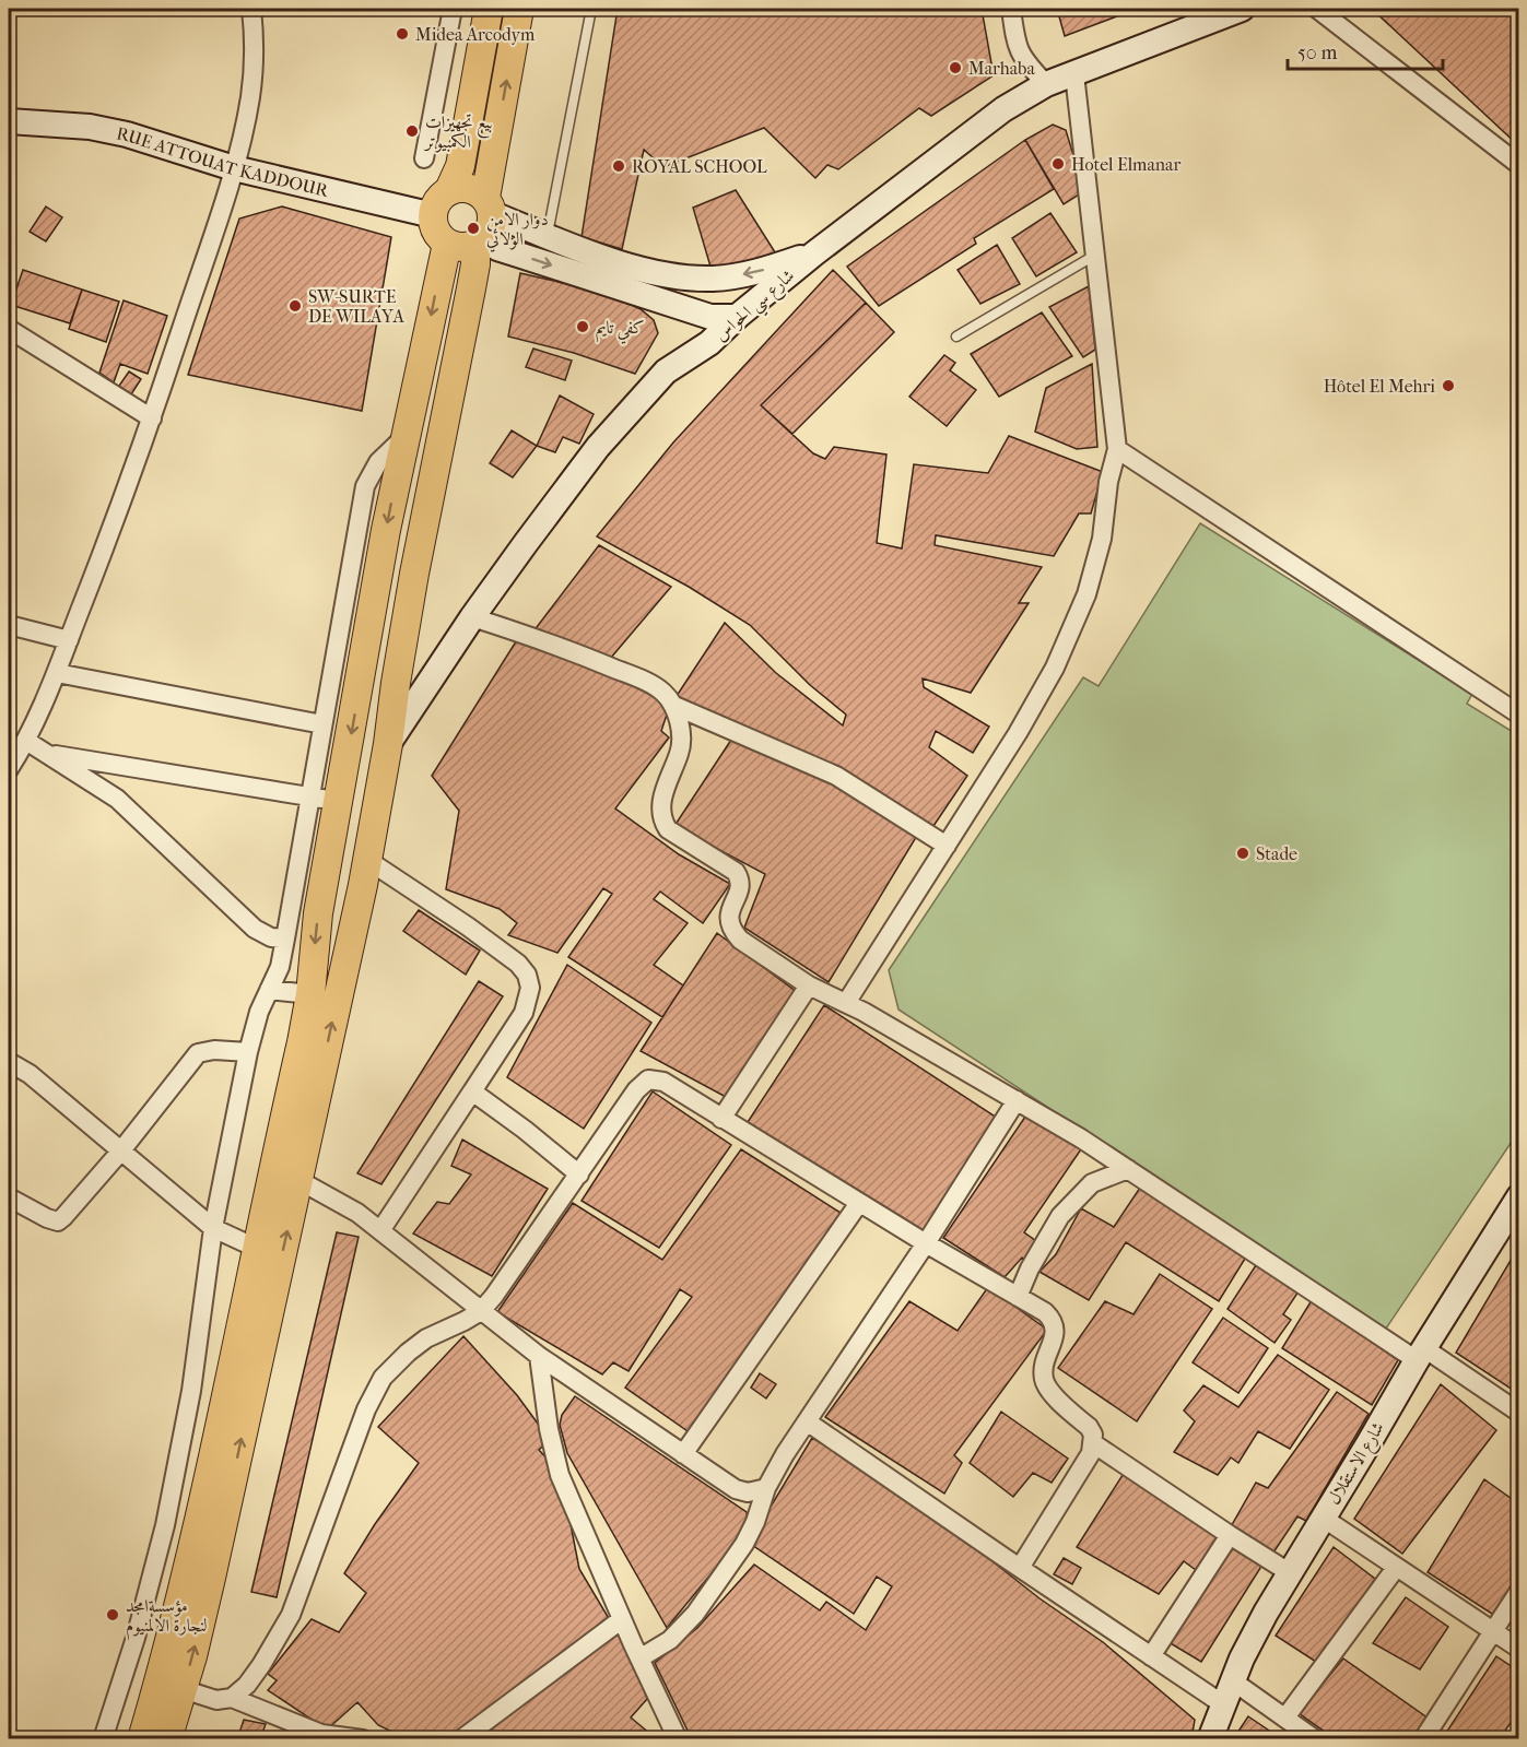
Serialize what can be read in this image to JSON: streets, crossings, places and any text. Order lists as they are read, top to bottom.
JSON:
{
  "streets": {
    "street": ["RUE ATTOUAT KADDOUR", "شارع سي الحواس", "شارع الاستقلال"]
  },
  "places": [
    "Midea Arcodym",
    "Marhaba",
    "بيع تجهيزات الكمبيوتر",
    "Hotel Elmanar",
    "ROYAL SCHOOL",
    "دوار الامن الولائي",
    "SW-SURTE DE WILAYA",
    "كفي تايم",
    "Hôtel El Mehri",
    "Stade",
    "مؤسسةامجد لنجارة الالمنيوم"
  ],
  "scale_bar": "50 m"
}
